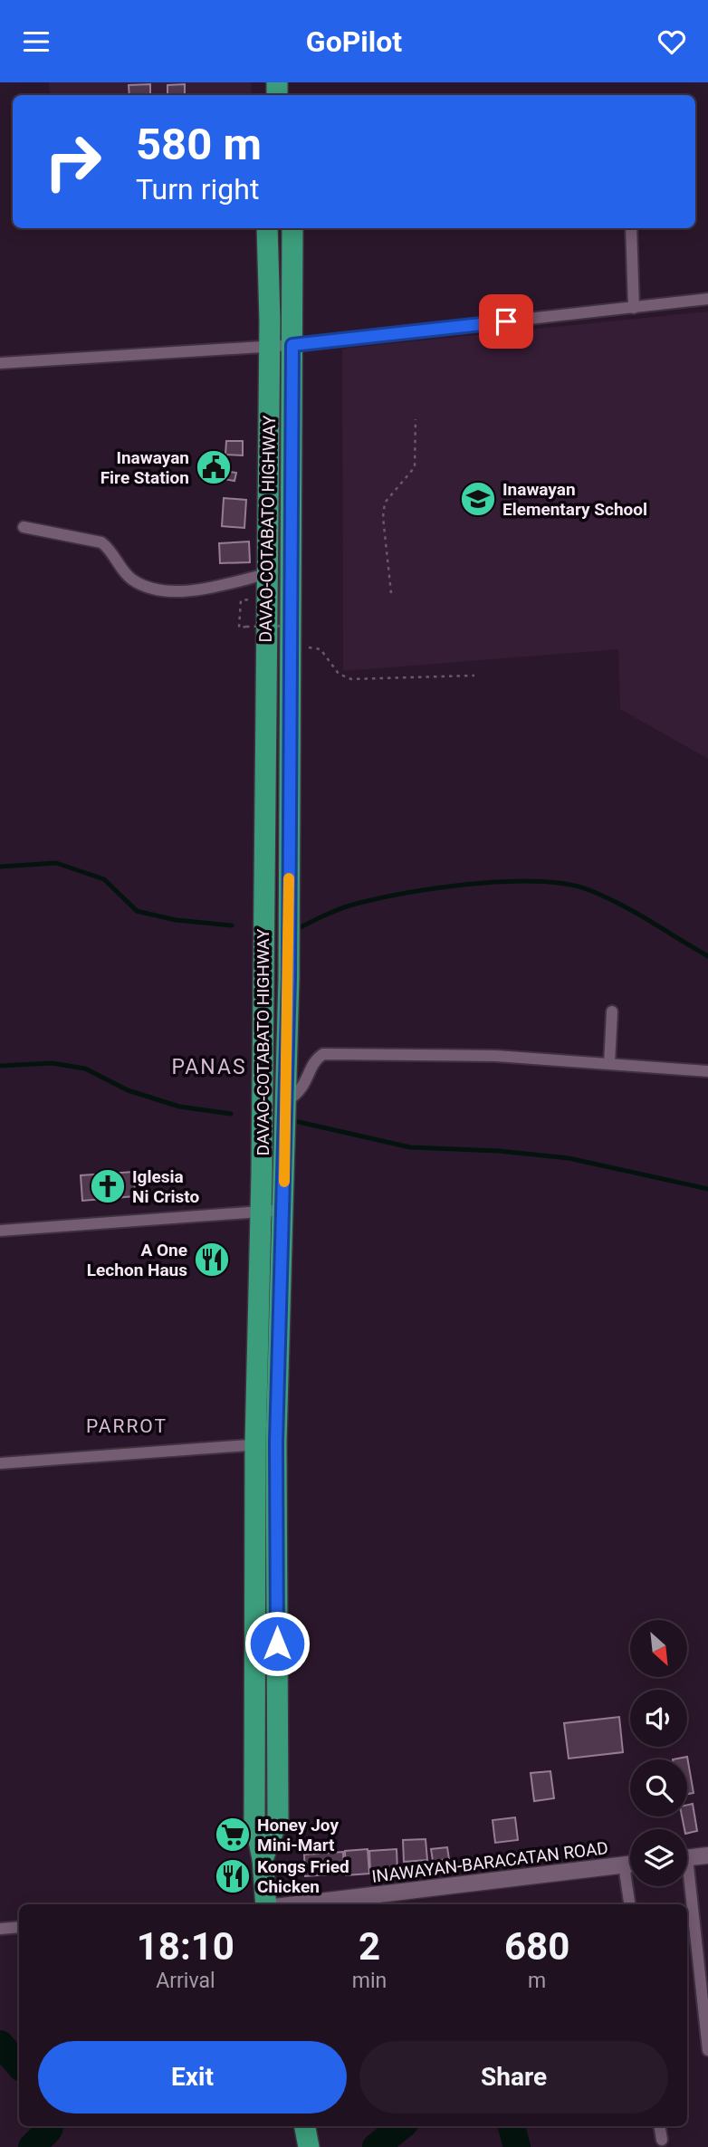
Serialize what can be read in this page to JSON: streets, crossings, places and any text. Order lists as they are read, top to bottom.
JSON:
{
  "streets": {
    "highway": ["DAVAO-COTABATO HIGHWAY"],
    "main road": ["INAWAYAN-BARACATAN ROAD"]
  },
  "districts": ["PANAS", "PARROT"],
  "places": {
    "public building": ["Inawayan Fire Station"],
    "school or university": ["Inawayan Elementary School"],
    "church": ["Iglesia Ni Cristo"],
    "restaurant": ["A One Lechon Haus", "Kongs Fried Chicken"],
    "supermarket": ["Honey Joy Mini-Mart"]
  },
  "north": "bottom right",
  "page": {
    "header": "GoPilot",
    "turn": ["580 m", "Turn right"],
    "eta": [
      "18:10",
      "Arrival",
      "2",
      "min",
      "680",
      "m"
    ],
    "buttons": ["Exit", "Share"]
  }
}
